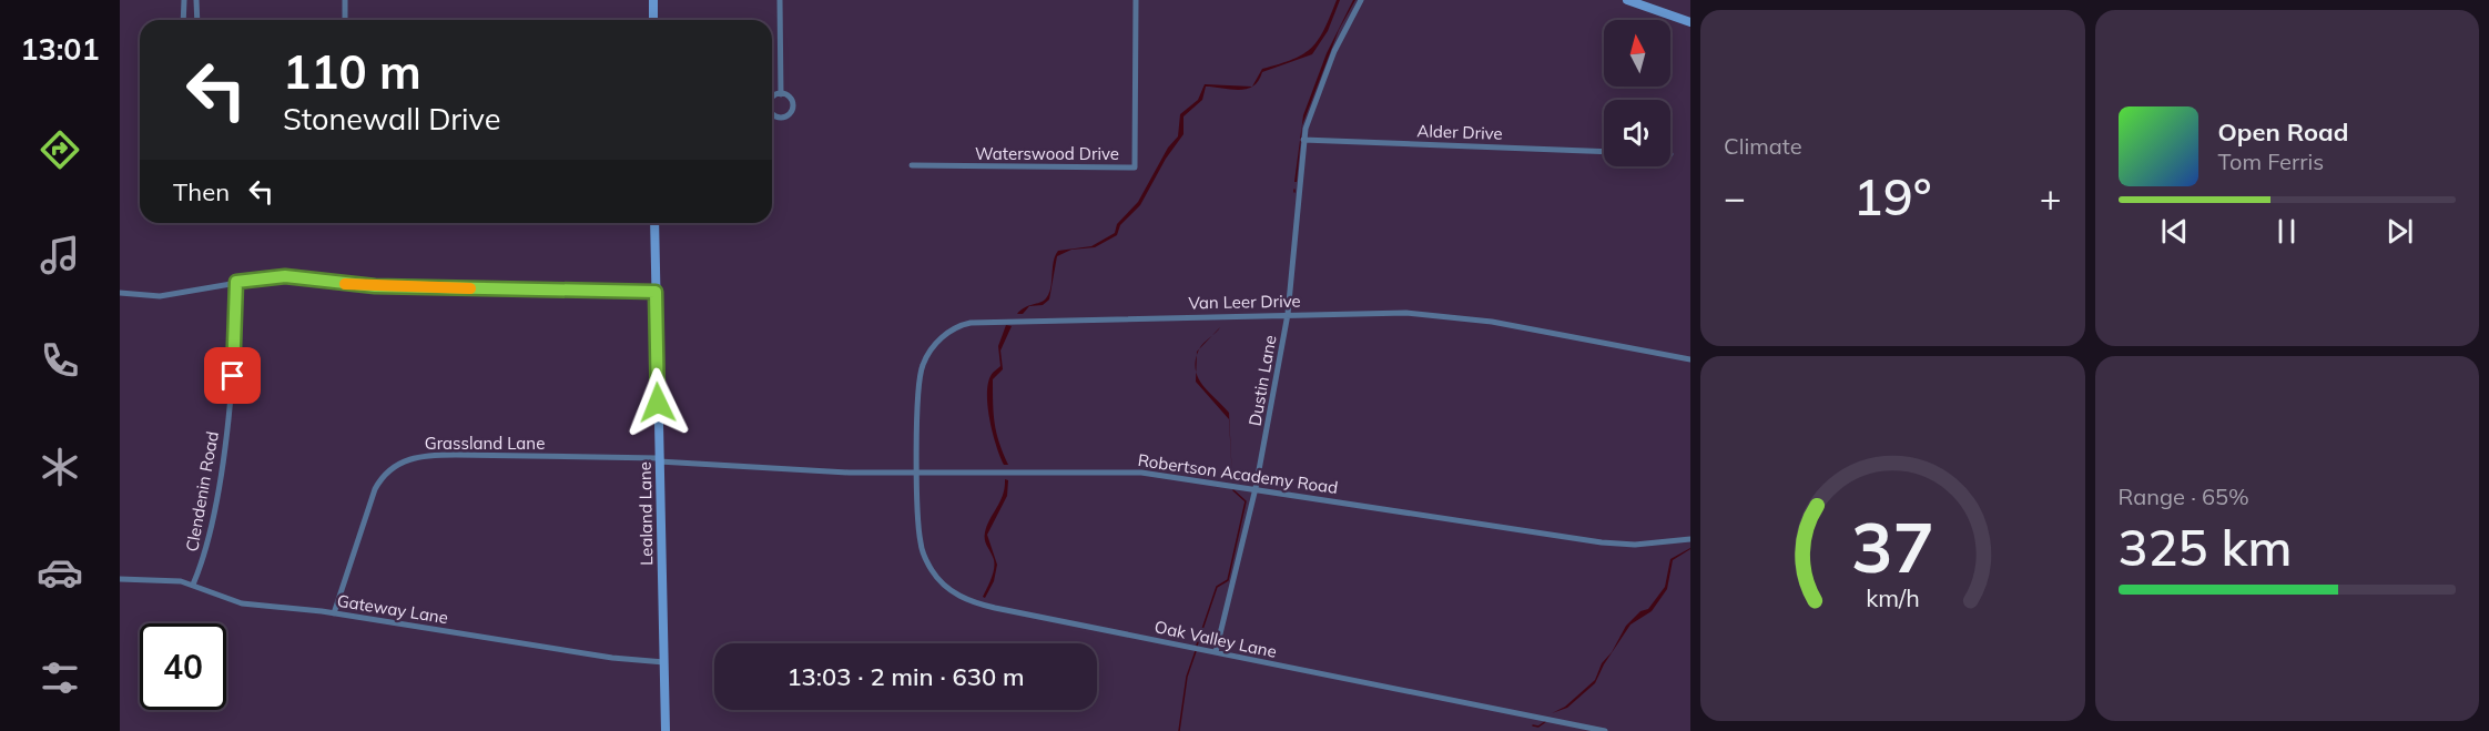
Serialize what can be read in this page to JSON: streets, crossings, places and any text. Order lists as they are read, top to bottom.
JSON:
{
  "streets": {
    "street": [
      "Alder Drive",
      "Waterswood Drive",
      "Van Leer Drive",
      "Dustin Lane",
      "Grassland Lane",
      "Robertson Academy Road",
      "Clendenin Road",
      "Lealand Lane",
      "Gateway Lane",
      "Oak Valley Lane"
    ]
  },
  "crossings": [
    ["Alder Drive", "Dustin Lane"],
    ["Van Leer Drive", "Dustin Lane"],
    ["Van Leer Drive", "Robertson Academy Road"],
    ["Van Leer Drive", "Oak Valley Lane"],
    ["Dustin Lane", "Robertson Academy Road"],
    ["Dustin Lane", "Oak Valley Lane"],
    ["Grassland Lane", "Robertson Academy Road"],
    ["Grassland Lane", "Lealand Lane"],
    ["Grassland Lane", "Gateway Lane"],
    ["Robertson Academy Road", "Lealand Lane"],
    ["Robertson Academy Road", "Oak Valley Lane"],
    ["Clendenin Road", "Gateway Lane"],
    ["Lealand Lane", "Gateway Lane"]
  ],
  "north": "top",
  "page": {
    "tabs": "13:01",
    "tile": [
      "Climate",
      ["Range · 65%", "325 km"]
    ],
    "turn": ["110 m", "Stonewall Drive"],
    "song": ["Open Road", "Tom Ferris"],
    "then": "Then",
    "heat": ["−", "19°", "+"],
    "limit": "40",
    "trip": "13:03 · 2 min · 630 m",
    "gauge": ["37", "km/h"]
  }
}
